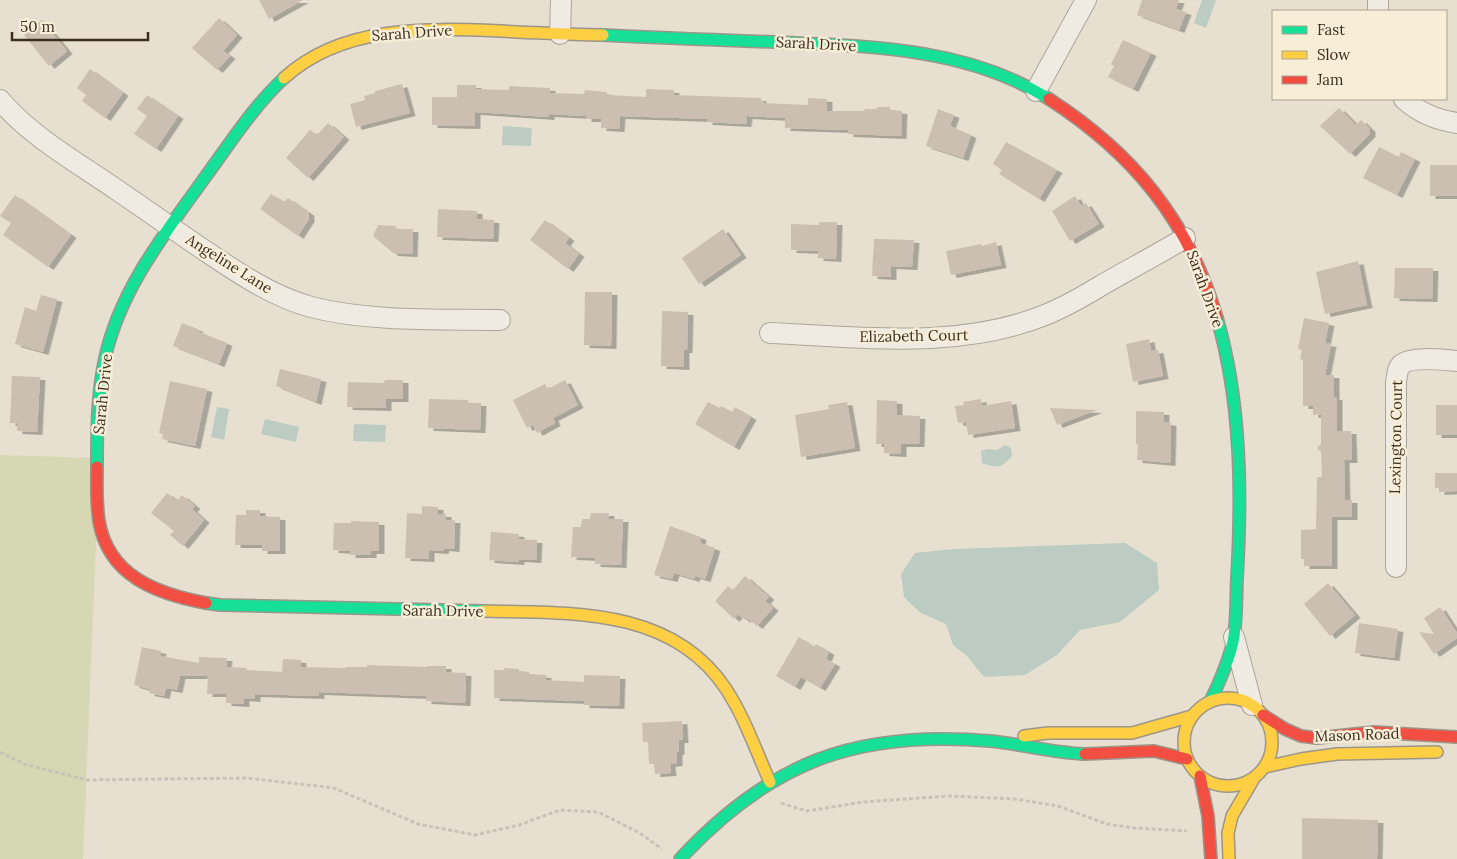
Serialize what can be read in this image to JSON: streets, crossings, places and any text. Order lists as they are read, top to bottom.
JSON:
{
  "streets": {
    "street": [
      "Sarah Drive",
      "Angeline Lane",
      "Elizabeth Court",
      "Lexington Court",
      "Mason Road"
    ]
  },
  "crossings": [
    ["Sarah Drive", "Angeline Lane"],
    ["Sarah Drive", "Elizabeth Court"],
    ["Sarah Drive", "Mason Road"]
  ],
  "legend": ["Fast", "Slow", "Jam"],
  "scale_bar": "50 m"
}
